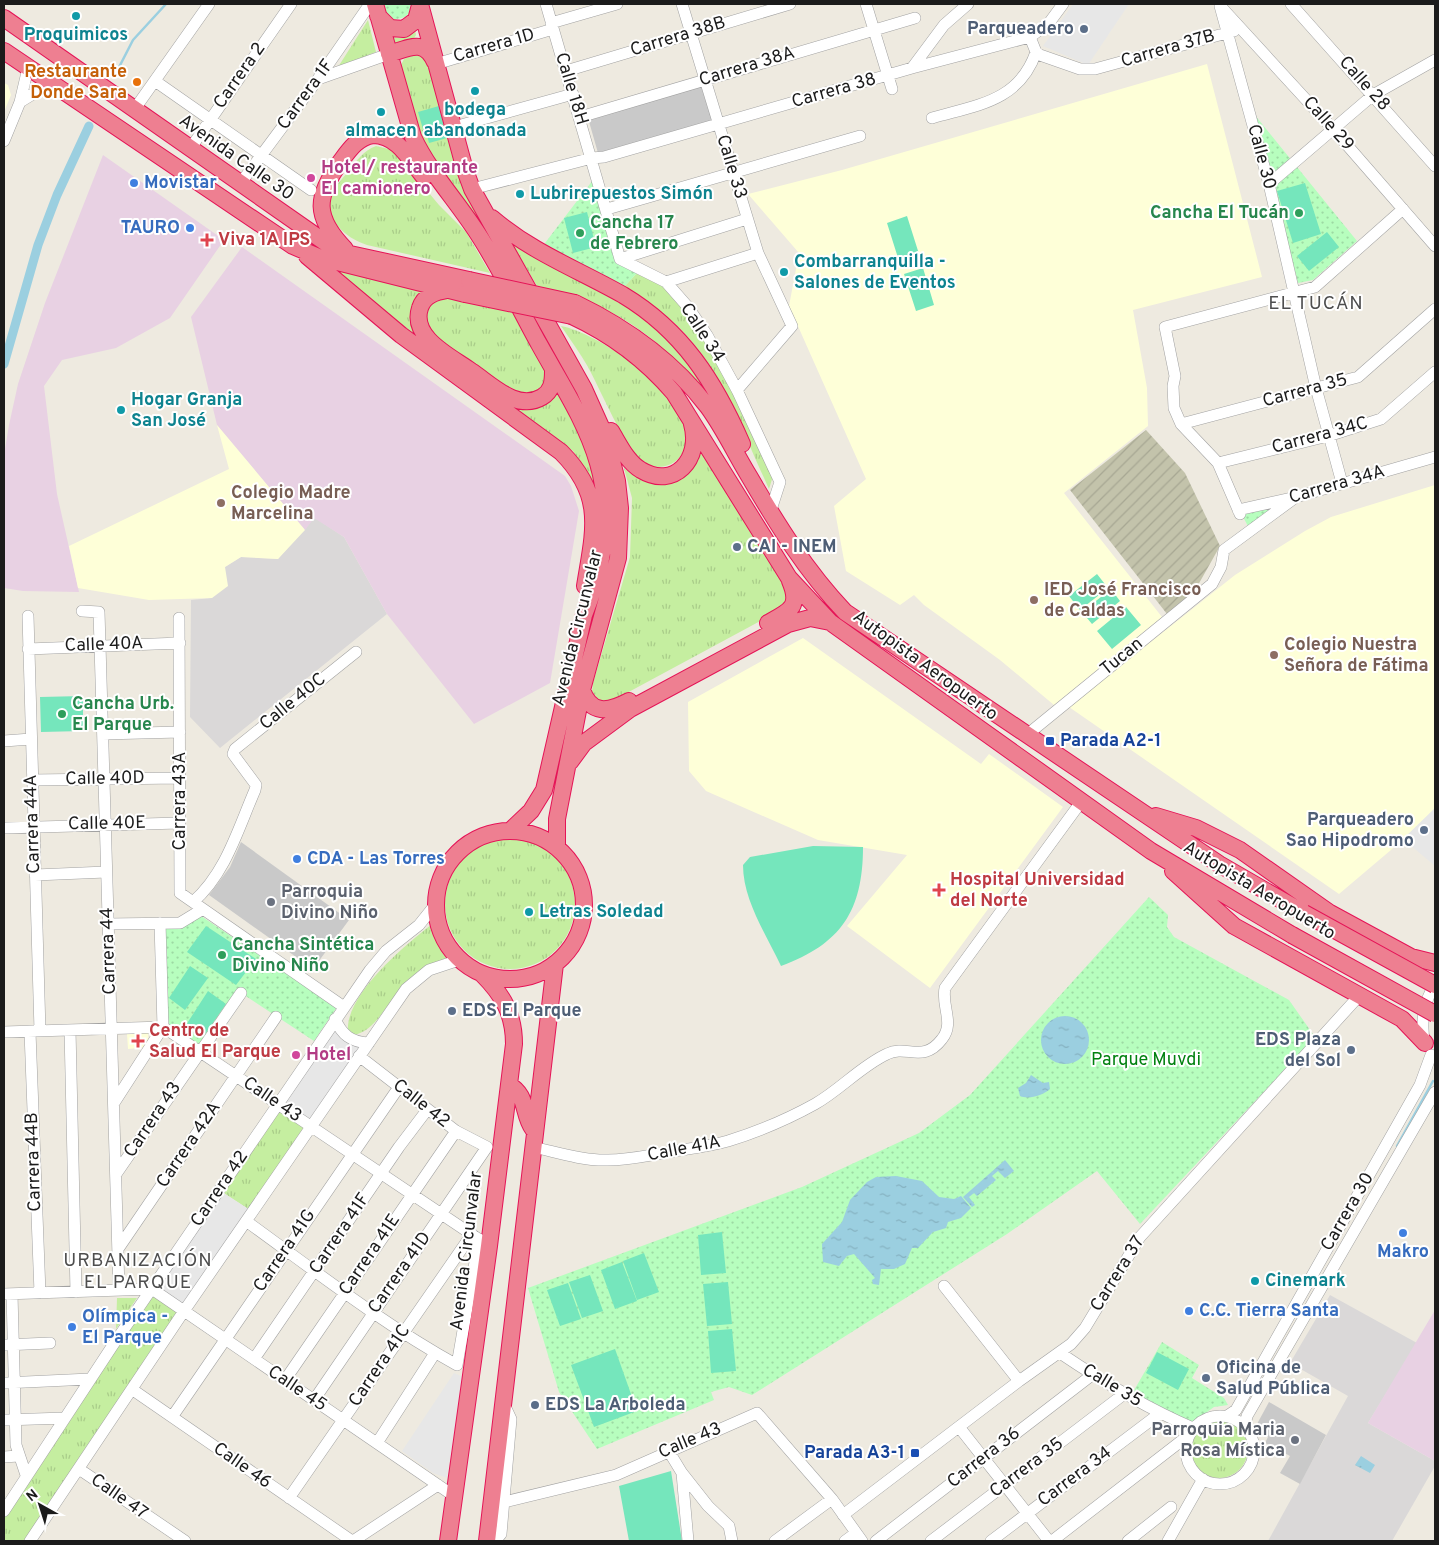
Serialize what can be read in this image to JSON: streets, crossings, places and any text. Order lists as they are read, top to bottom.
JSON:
{
  "streets": {
    "highway": ["Avenida Calle 30", "Avenida Circunvalar", "Autopista Aeropuerto"],
    "street": [
      "Carrera 38B",
      "Carrera 1D",
      "Carrera 37B",
      "Carrera 38A",
      "Carrera 2",
      "Calle 28",
      "Calle 18H",
      "Carrera 38",
      "Carrera 1F",
      "Calle 29",
      "Calle 30",
      "Calle 33",
      "Calle 34",
      "Carrera 35",
      "Carrera 34C",
      "Carrera 34A",
      "Calle 40A",
      "Tucan",
      "Calle 40C",
      "Calle 40D",
      "Carrera 43A",
      "Carrera 44A",
      "Calle 40E",
      "Carrera 44",
      "Calle 43",
      "Calle 42",
      "Carrera 43",
      "Carrera 42A",
      "Calle 41A",
      "Carrera 44B",
      "Carrera 42",
      "Carrera 30",
      "Carrera 41F",
      "Carrera 41G",
      "Carrera 41E",
      "Carrera 41D",
      "Carrera 37",
      "Carrera 41C",
      "Calle 35",
      "Calle 45",
      "Carrera 36",
      "Calle 46",
      "Carrera 34",
      "Calle 47"
    ]
  },
  "crossings": [
    ["Carrera 38B", "Calle 18H"],
    ["Carrera 38B", "Calle 33"],
    ["Carrera 1D", "Calle 18H"],
    ["Carrera 1D", "Avenida Circunvalar"],
    ["Carrera 37B", "Calle 29"],
    ["Carrera 37B", "Calle 30"],
    ["Carrera 38A", "Calle 18H"],
    ["Carrera 38A", "Calle 33"],
    ["Carrera 2", "Avenida Calle 30"],
    ["Calle 18H", "Carrera 38"],
    ["Carrera 38", "Calle 33"],
    ["Carrera 38", "Avenida Circunvalar"],
    ["Carrera 1F", "Avenida Calle 30"],
    ["Calle 29", "Calle 30"],
    ["Calle 30", "Carrera 35"],
    ["Calle 30", "Carrera 34C"],
    ["Calle 30", "Carrera 34A"],
    ["Avenida Calle 30", "Autopista Aeropuerto"],
    ["Calle 33", "Calle 34"],
    ["Calle 34", "Autopista Aeropuerto"],
    ["Carrera 35", "Calle 35"],
    ["Carrera 34C", "Carrera 34A"],
    ["Carrera 34A", "Tucan"],
    ["Avenida Circunvalar", "Calle 43"],
    ["Avenida Circunvalar", "Calle 42"],
    ["Avenida Circunvalar", "Carrera 42"],
    ["Avenida Circunvalar", "Carrera 41D"],
    ["Avenida Circunvalar", "Carrera 41C"],
    ["Avenida Circunvalar", "Calle 45"],
    ["Calle 40A", "Carrera 43A"],
    ["Calle 40A", "Carrera 44A"],
    ["Calle 40A", "Carrera 44"],
    ["Tucan", "Autopista Aeropuerto"],
    ["Autopista Aeropuerto", "Calle 41A"],
    ["Calle 40C", "Carrera 43A"],
    ["Calle 40D", "Carrera 43A"],
    ["Calle 40D", "Carrera 44A"],
    ["Calle 40D", "Carrera 44"],
    ["Carrera 43A", "Calle 40E"],
    ["Carrera 44A", "Calle 40E"],
    ["Carrera 44A", "Carrera 44B"],
    ["Calle 40E", "Carrera 44"],
    ["Carrera 44", "Carrera 43"],
    ["Carrera 44", "Carrera 42A"],
    ["Calle 43", "Carrera 43"],
    ["Calle 43", "Carrera 42A"],
    ["Calle 43", "Carrera 42"],
    ["Calle 43", "Carrera 41F"],
    ["Calle 43", "Carrera 41G"],
    ["Calle 43", "Carrera 41E"],
    ["Calle 43", "Carrera 41D"],
    ["Calle 43", "Carrera 37"],
    ["Calle 43", "Carrera 41C"],
    ["Calle 42", "Carrera 41F"],
    ["Calle 42", "Carrera 41G"],
    ["Calle 42", "Carrera 41E"],
    ["Calle 42", "Carrera 41D"],
    ["Carrera 42", "Calle 45"],
    ["Carrera 30", "Calle 35"],
    ["Carrera 41F", "Calle 45"],
    ["Carrera 41G", "Calle 45"],
    ["Carrera 41G", "Calle 46"],
    ["Carrera 41E", "Calle 45"],
    ["Carrera 41D", "Calle 45"],
    ["Carrera 37", "Calle 35"],
    ["Carrera 41C", "Calle 45"],
    ["Carrera 41C", "Calle 46"],
    ["Calle 35", "Carrera 36"],
    ["Calle 35", "Carrera 34"]
  ],
  "districts": ["EL TUCÁN", "URBANIZACIÓN EL PARQUE"],
  "parks": ["Parque Muvdi"],
  "places": {
    "other": [
      "Proquimicos",
      "Parqueadero",
      "Restaurante Donde Sara",
      "bodega abandonada",
      "almacen",
      "Hotel/ restaurante El camionero",
      "Movistar",
      "Lubrirepuestos Simón",
      "Cancha El Tucán",
      "TAURO",
      "Cancha 17 de Febrero",
      "Combarranquilla - Salones de Eventos",
      "Hogar Granja San José",
      "Colegio Madre Marcelina",
      "CAI - INEM",
      "IED José Francisco de Caldas",
      "Colegio Nuestra Señora de Fátima",
      "Cancha Urb. El Parque",
      "Parqueadero Sao Hipodromo",
      "CDA - Las Torres",
      "Parroquia Divino Niño",
      "Letras Soledad",
      "Cancha Sintética Divino Niño",
      "EDS El Parque",
      "EDS Plaza del Sol",
      "Hotel",
      "Makro",
      "Cinemark",
      "C.C. Tierra Santa",
      "Olímpica - El Parque",
      "Oficina de Salud Pública",
      "EDS La Arboleda",
      "Parroquia Maria Rosa Mística"
    ],
    "health": ["Viva 1A IPS", "Hospital Universidad del Norte", "Centro de Salud El Parque"],
    "transit": ["Parada A2-1", "Parada A3-1"]
  },
  "north": "top left"
}
